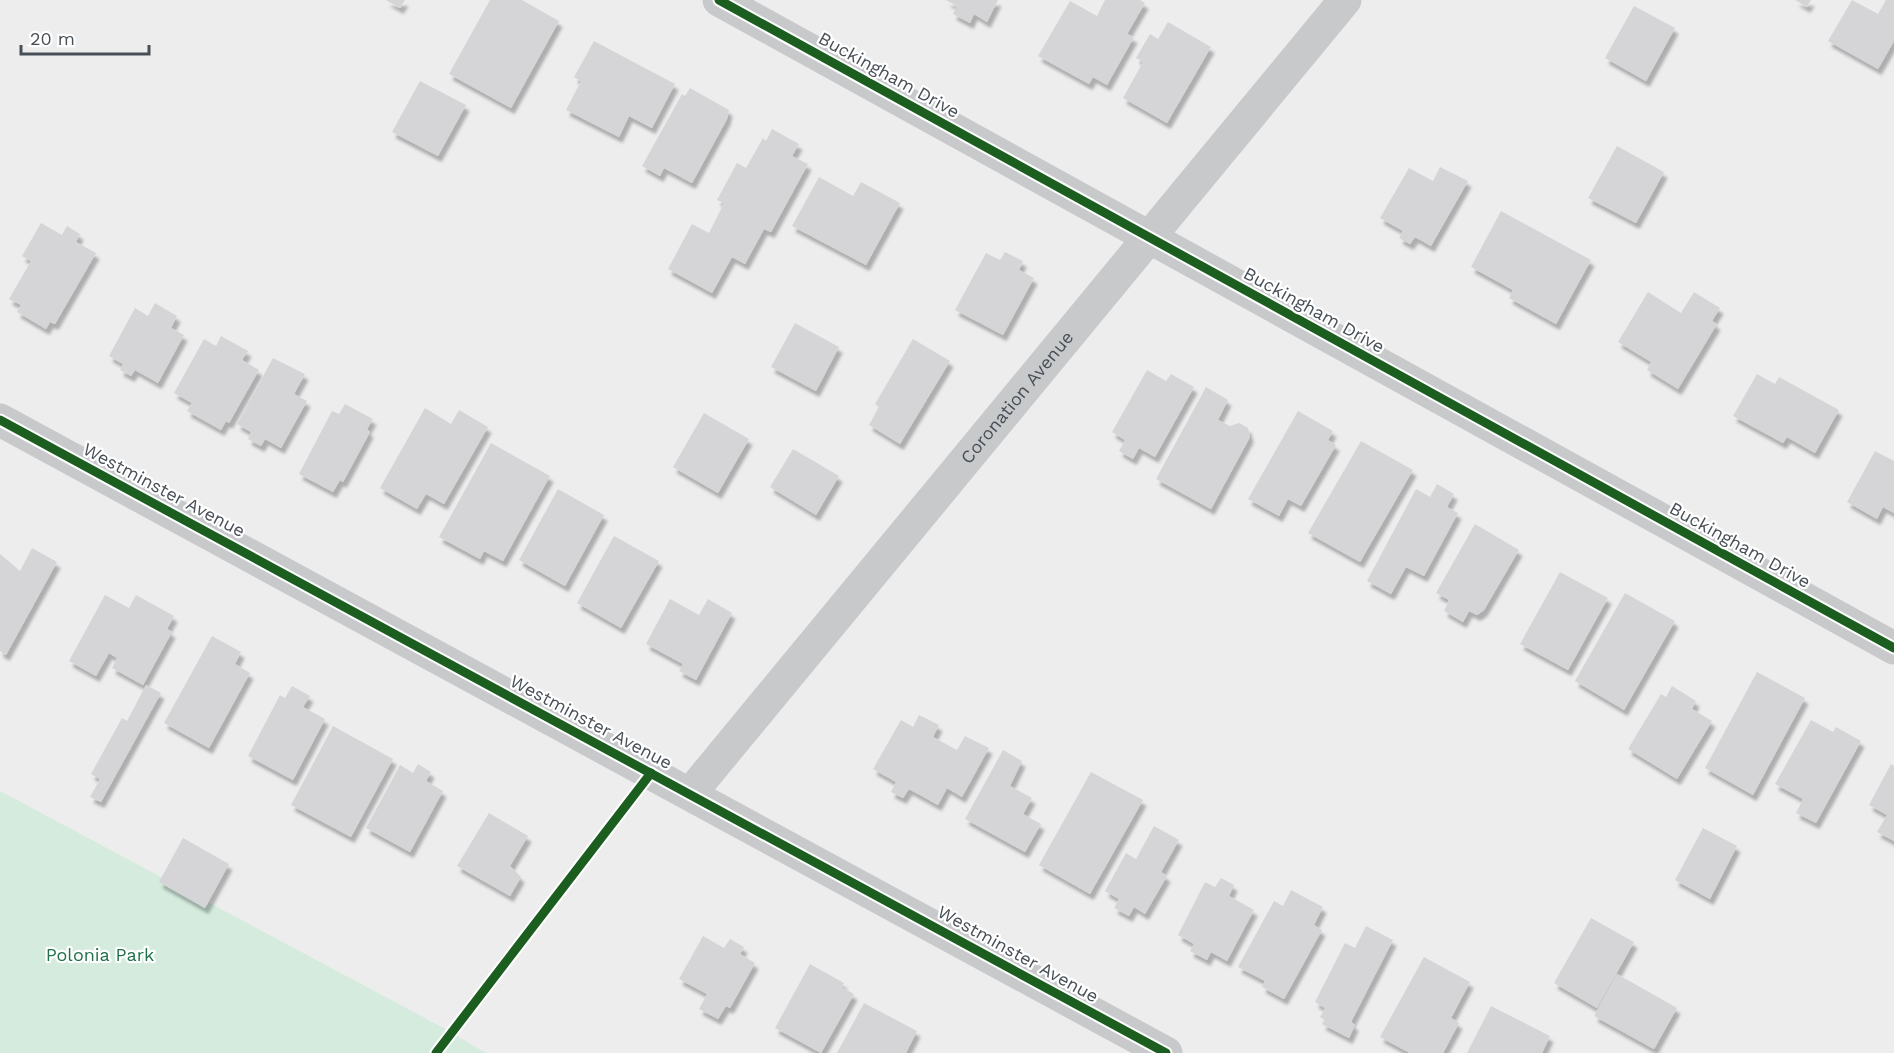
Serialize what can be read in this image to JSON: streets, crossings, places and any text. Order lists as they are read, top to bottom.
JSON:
{
  "streets": {
    "street": ["Buckingham Drive", "Coronation Avenue", "Westminster Avenue"]
  },
  "crossings": [
    ["Buckingham Drive", "Coronation Avenue"],
    ["Coronation Avenue", "Westminster Avenue"]
  ],
  "parks": ["Polonia Park"],
  "scale_bar": "20 m"
}
